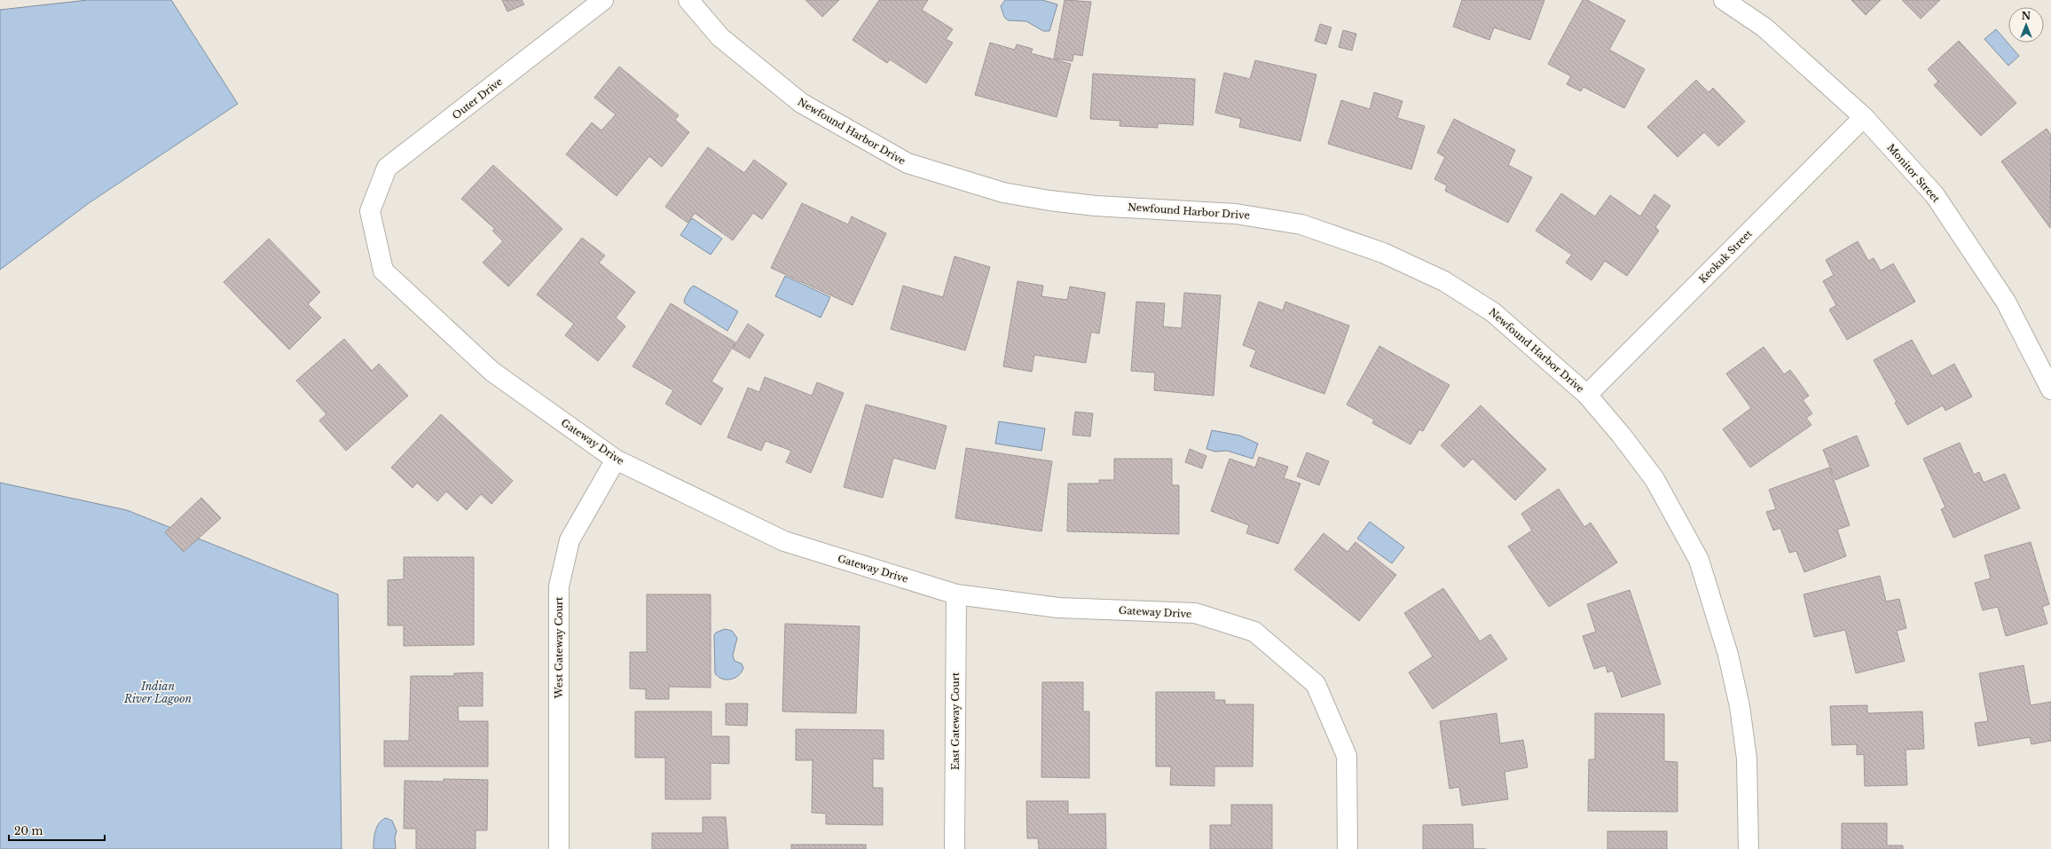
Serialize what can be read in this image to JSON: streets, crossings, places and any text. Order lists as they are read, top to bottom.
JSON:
{
  "streets": {
    "street": [
      "Outer Drive",
      "Newfound Harbor Drive",
      "Monitor Street",
      "Keokuk Street",
      "Gateway Drive",
      "West Gateway Court",
      "East Gateway Court"
    ]
  },
  "crossings": [
    ["Outer Drive", "Gateway Drive"],
    ["Newfound Harbor Drive", "Keokuk Street"],
    ["Monitor Street", "Keokuk Street"],
    ["Gateway Drive", "West Gateway Court"],
    ["Gateway Drive", "East Gateway Court"]
  ],
  "water": ["Indian River Lagoon"],
  "scale_bar": "20 m",
  "north": "top"
}
